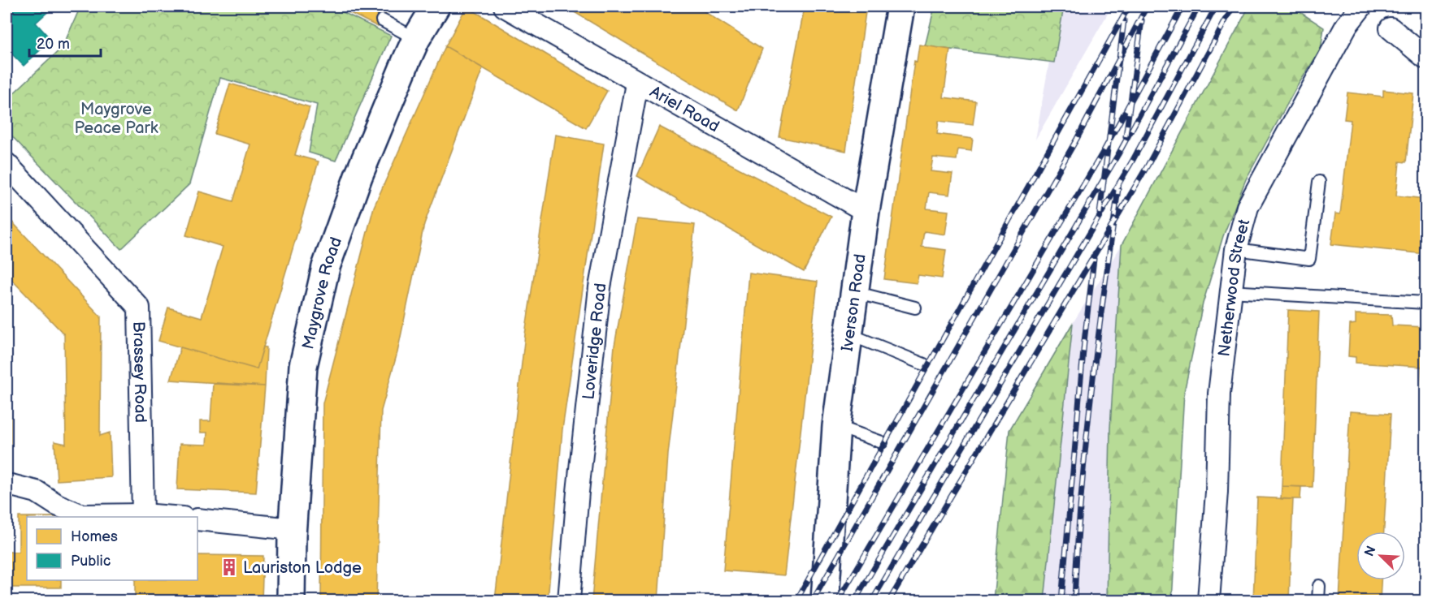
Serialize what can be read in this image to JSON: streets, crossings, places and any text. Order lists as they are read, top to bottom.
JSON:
{
  "streets": {
    "street": [
      "Ariel Road",
      "Netherwood Street",
      "Maygrove Road",
      "Iverson Road",
      "Loveridge Road",
      "Brassey Road"
    ]
  },
  "crossings": [
    ["Ariel Road", "Iverson Road"],
    ["Ariel Road", "Loveridge Road"]
  ],
  "parks": ["Maygrove Peace Park"],
  "places": {
    "building": ["Lauriston Lodge"]
  },
  "legend": ["Homes", "Public"],
  "scale_bar": "20 m",
  "north": "top left"
}
